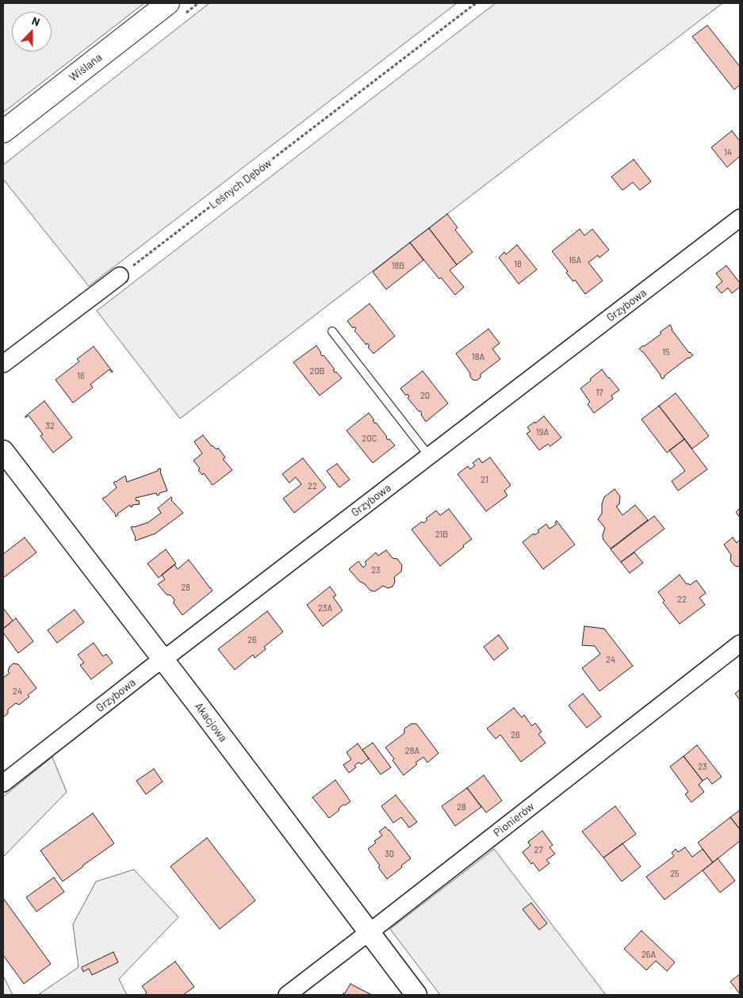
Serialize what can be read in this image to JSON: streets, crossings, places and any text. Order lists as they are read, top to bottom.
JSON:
{
  "streets": {
    "main road": ["Wiślana"],
    "street": ["Grzybowa", "Akacjowa", "Pionierów"],
    "path": ["Leśnych Dębów"]
  },
  "crossings": [
    ["Grzybowa", "Akacjowa"],
    ["Akacjowa", "Pionierów"]
  ],
  "house_numbers": [
    "14",
    "16A",
    "18",
    "18B",
    "15",
    "18A",
    "20B",
    "16",
    "17",
    "20",
    "32",
    "19A",
    "20C",
    "21",
    "22",
    "21B",
    "23",
    "28",
    "22",
    "23A",
    "26",
    "24",
    "24",
    "26",
    "28A",
    "23",
    "28",
    "27",
    "30",
    "25",
    "26A"
  ],
  "north": "top"
}
